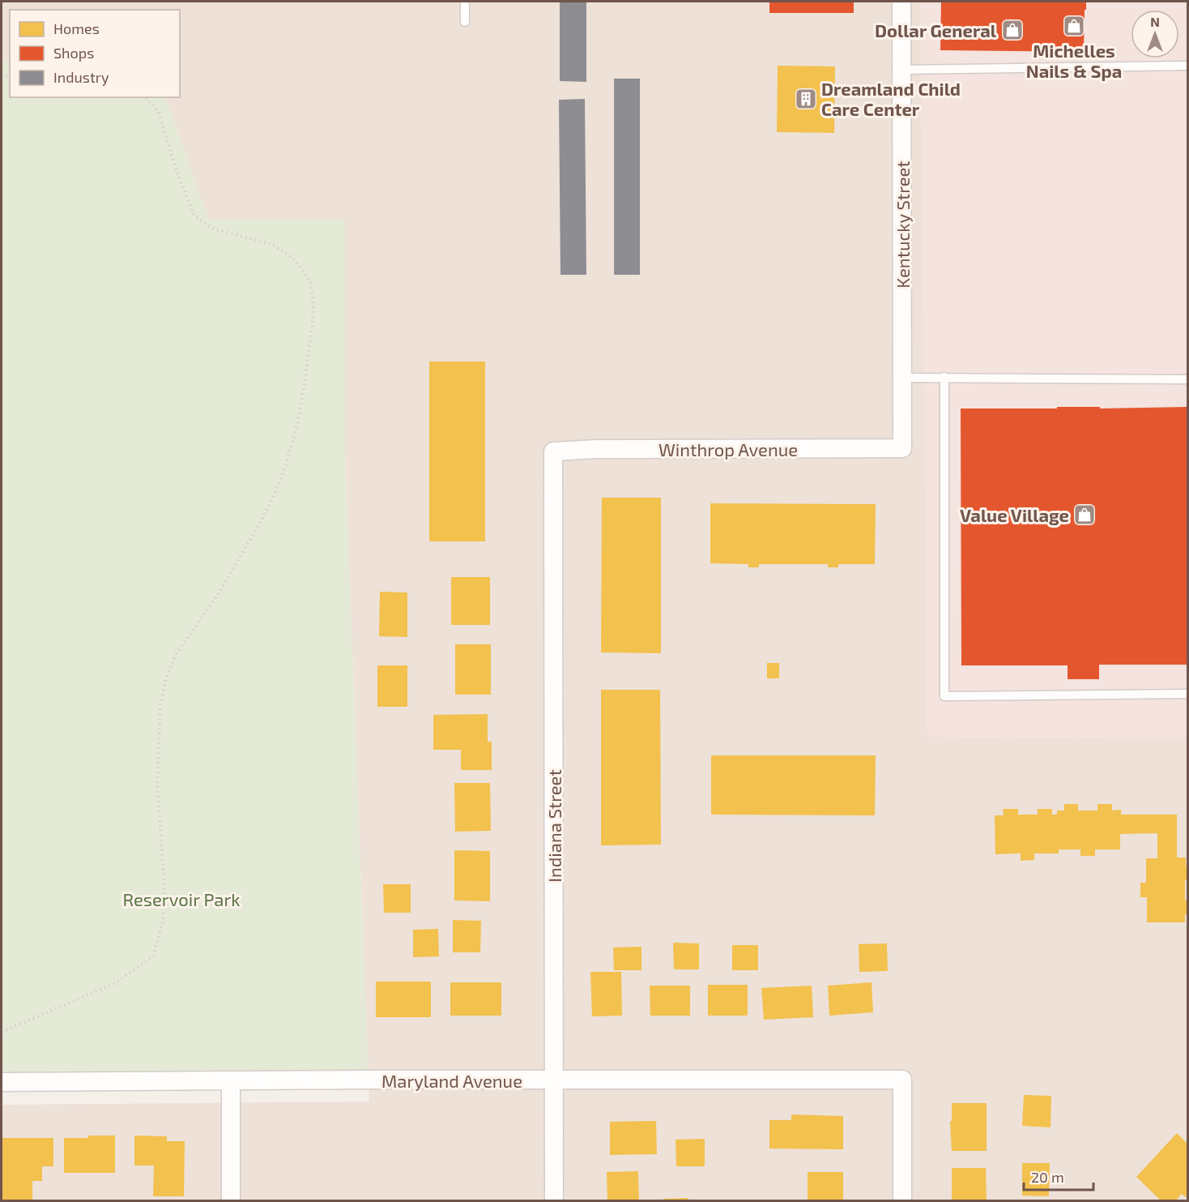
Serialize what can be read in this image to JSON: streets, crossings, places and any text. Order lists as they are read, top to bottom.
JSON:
{
  "streets": {
    "street": [
      "Kentucky Street",
      "Winthrop Avenue",
      "Indiana Street",
      "Maryland Avenue"
    ]
  },
  "crossings": [
    ["Kentucky Street", "Winthrop Avenue"],
    ["Winthrop Avenue", "Indiana Street"],
    ["Indiana Street", "Maryland Avenue"]
  ],
  "parks": ["Reservoir Park"],
  "places": {
    "shop": ["Michelles Nails & Spa", "Dollar General", "Value Village"],
    "building": ["Dreamland Child Care Center"]
  },
  "legend": ["Homes", "Shops", "Industry"],
  "scale_bar": "20 m",
  "north": "top"
}
